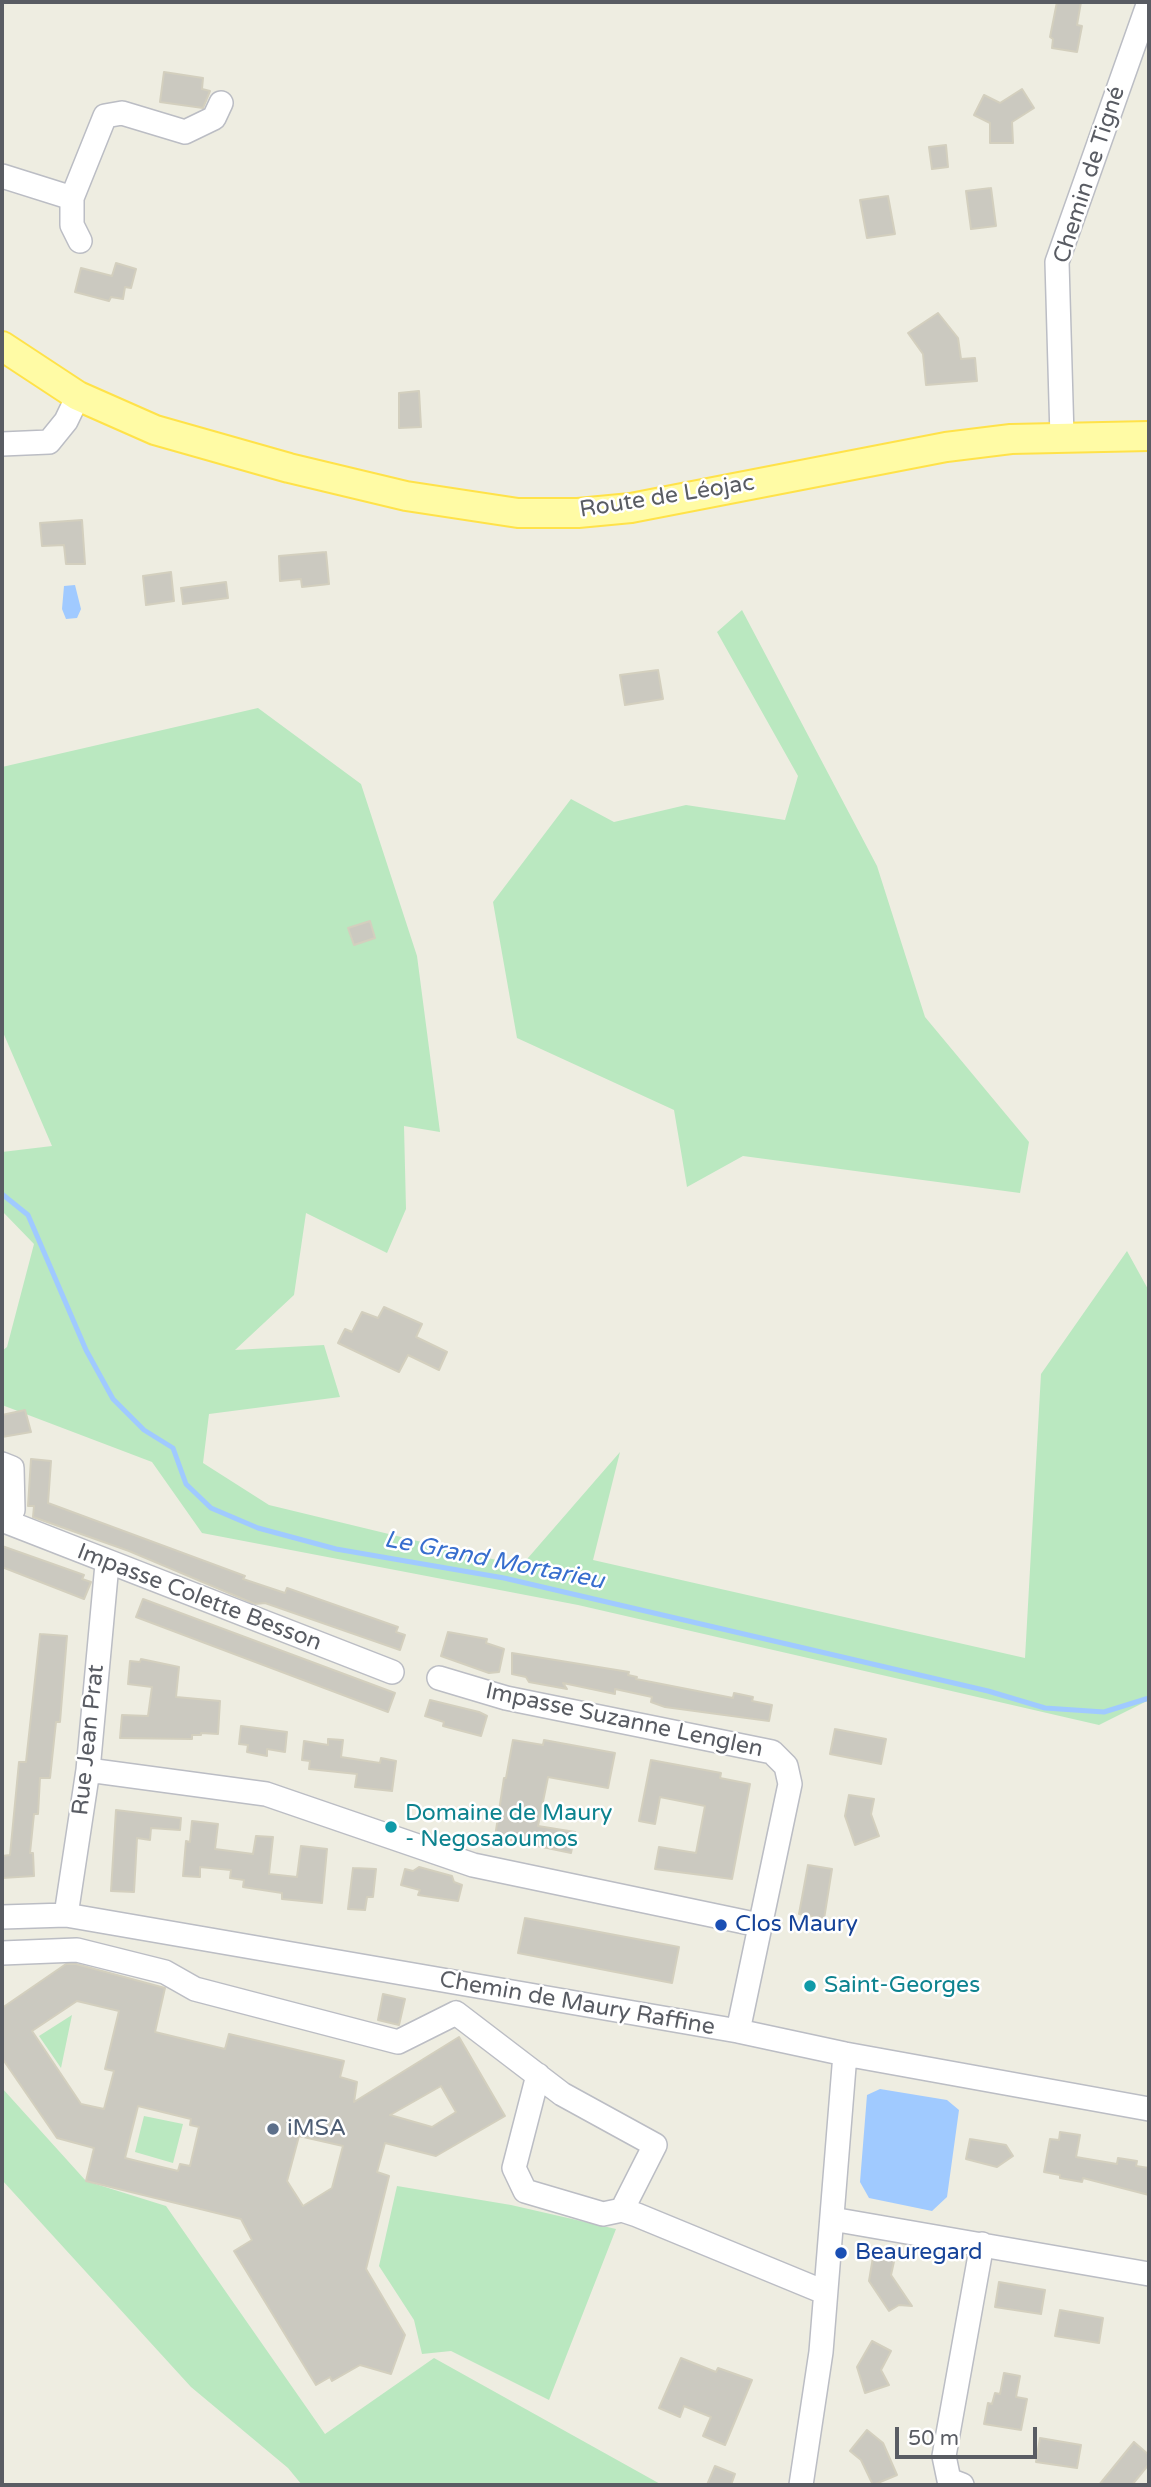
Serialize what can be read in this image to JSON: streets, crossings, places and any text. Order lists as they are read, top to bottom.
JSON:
{
  "streets": {
    "main road": ["Route de Léojac"],
    "street": [
      "Chemin de Tigné",
      "Impasse Colette Besson",
      "Impasse Suzanne Lenglen",
      "Rue Jean Prat",
      "Chemin de Maury Raffine"
    ]
  },
  "crossings": [
    ["Chemin de Tigné", "Route de Léojac"],
    ["Impasse Colette Besson", "Rue Jean Prat"],
    ["Impasse Suzanne Lenglen", "Chemin de Maury Raffine"],
    ["Rue Jean Prat", "Chemin de Maury Raffine"]
  ],
  "water": ["Le Grand Mortarieu"],
  "places": [
    "Domaine de Maury - Negosaoumos",
    "Clos Maury",
    "Saint-Georges",
    "iMSA",
    "Beauregard"
  ],
  "scale_bar": "50 m"
}
